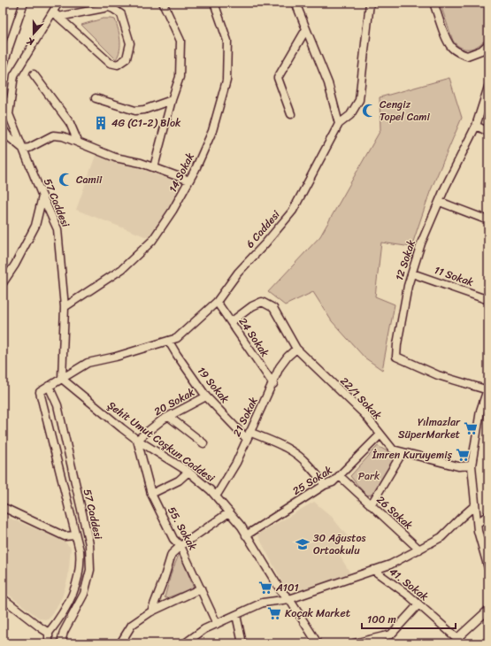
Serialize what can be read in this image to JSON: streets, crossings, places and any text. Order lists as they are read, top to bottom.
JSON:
{
  "streets": {
    "street": [
      "14 Sokak",
      "57 Caddesi",
      "6 Caddesi",
      "12 Sokak",
      "11 Sokak",
      "24 Sokak",
      "19 Sokak",
      "22/1 Sokak",
      "20 Sokak",
      "21 Sokak",
      "Şehit Umut Coşkun Caddesi",
      "25 Sokak",
      "26 Sokak",
      "55. Sokak",
      "41. Sokak"
    ]
  },
  "crossings": [
    ["14 Sokak", "57 Caddesi"],
    ["57 Caddesi", "6 Caddesi"],
    ["57 Caddesi", "Şehit Umut Coşkun Caddesi"],
    ["6 Caddesi", "24 Sokak"],
    ["6 Caddesi", "19 Sokak"],
    ["6 Caddesi", "Şehit Umut Coşkun Caddesi"],
    ["12 Sokak", "11 Sokak"],
    ["24 Sokak", "22/1 Sokak"],
    ["24 Sokak", "21 Sokak"],
    ["19 Sokak", "20 Sokak"],
    ["19 Sokak", "21 Sokak"],
    ["22/1 Sokak", "21 Sokak"],
    ["22/1 Sokak", "25 Sokak"],
    ["20 Sokak", "Şehit Umut Coşkun Caddesi"],
    ["20 Sokak", "55. Sokak"],
    ["21 Sokak", "Şehit Umut Coşkun Caddesi"],
    ["Şehit Umut Coşkun Caddesi", "25 Sokak"],
    ["Şehit Umut Coşkun Caddesi", "55. Sokak"],
    ["25 Sokak", "26 Sokak"]
  ],
  "parks": ["Park"],
  "places": {
    "mosque": ["Cengiz Topel Cami", "Camii"],
    "building": ["4G (C1-2) Blok"],
    "supermarket": [
      "Yılmazlar SüperMarket",
      "İmren Kuruyemiş",
      "A101",
      "Koçak Market"
    ],
    "school or university": ["30 Ağustos Ortaokulu"]
  },
  "scale_bar": "100 m",
  "north": "bottom"
}
